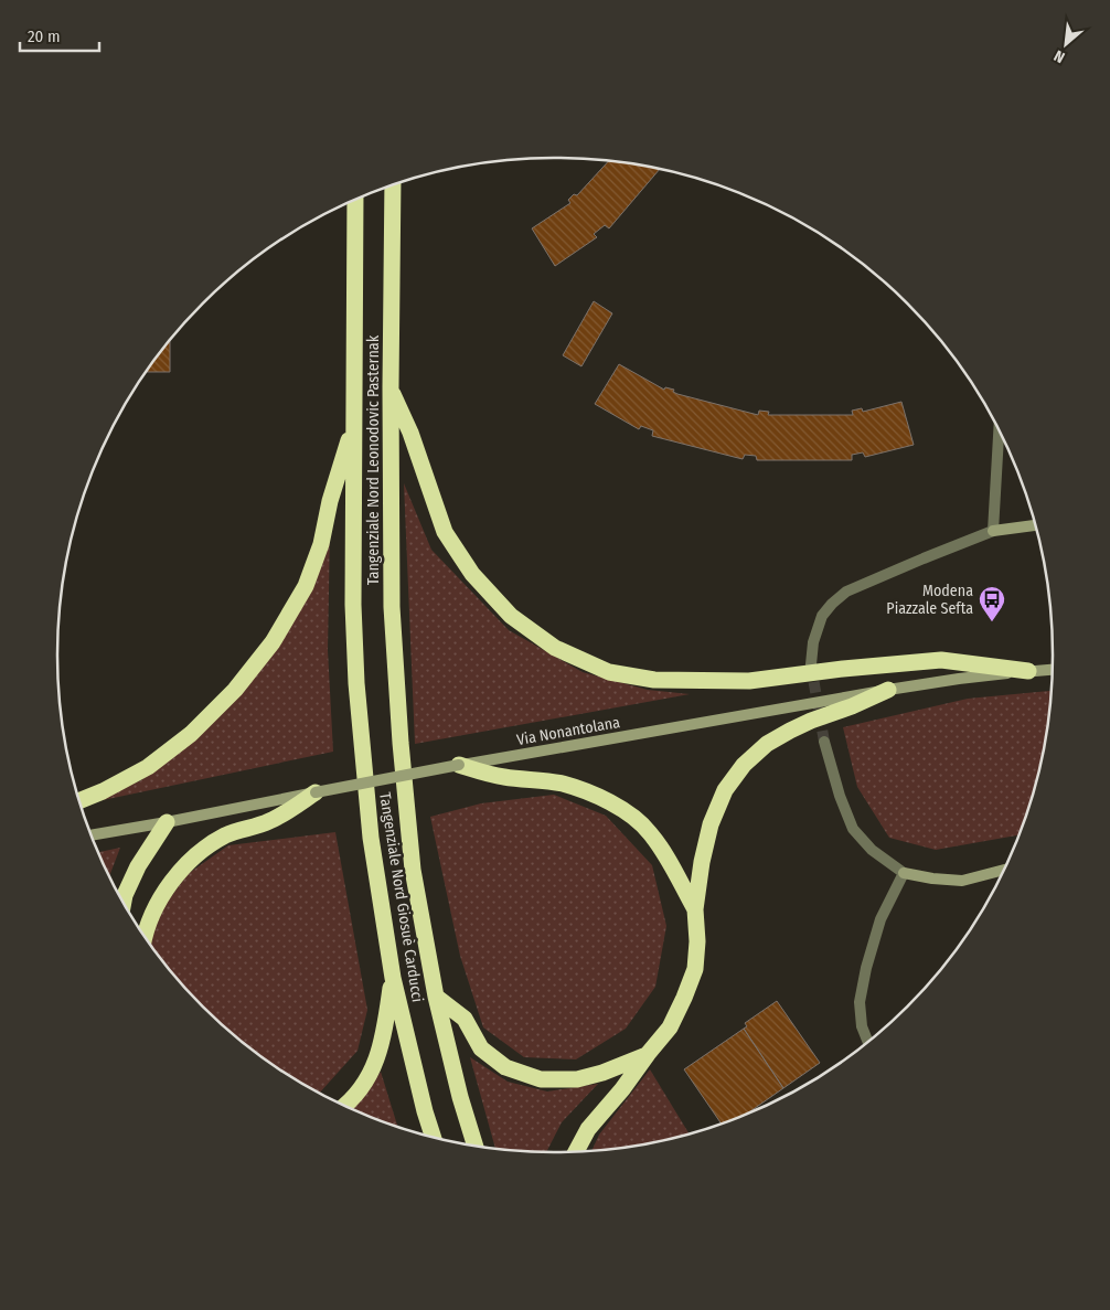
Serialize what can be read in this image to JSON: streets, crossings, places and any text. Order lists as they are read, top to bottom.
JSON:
{
  "streets": {
    "highway": ["Tangenziale Nord Leonodovic Pasternak", "Tangenziale Nord Giosuè Carducci"],
    "main road": ["Via Nonantolana"]
  },
  "crossings": [
    ["Tangenziale Nord Leonodovic Pasternak", "Tangenziale Nord Giosuè Carducci"]
  ],
  "places": {
    "bus stop": ["Modena Piazzale Sefta"]
  },
  "scale_bar": "20 m",
  "north": "bottom left"
}
